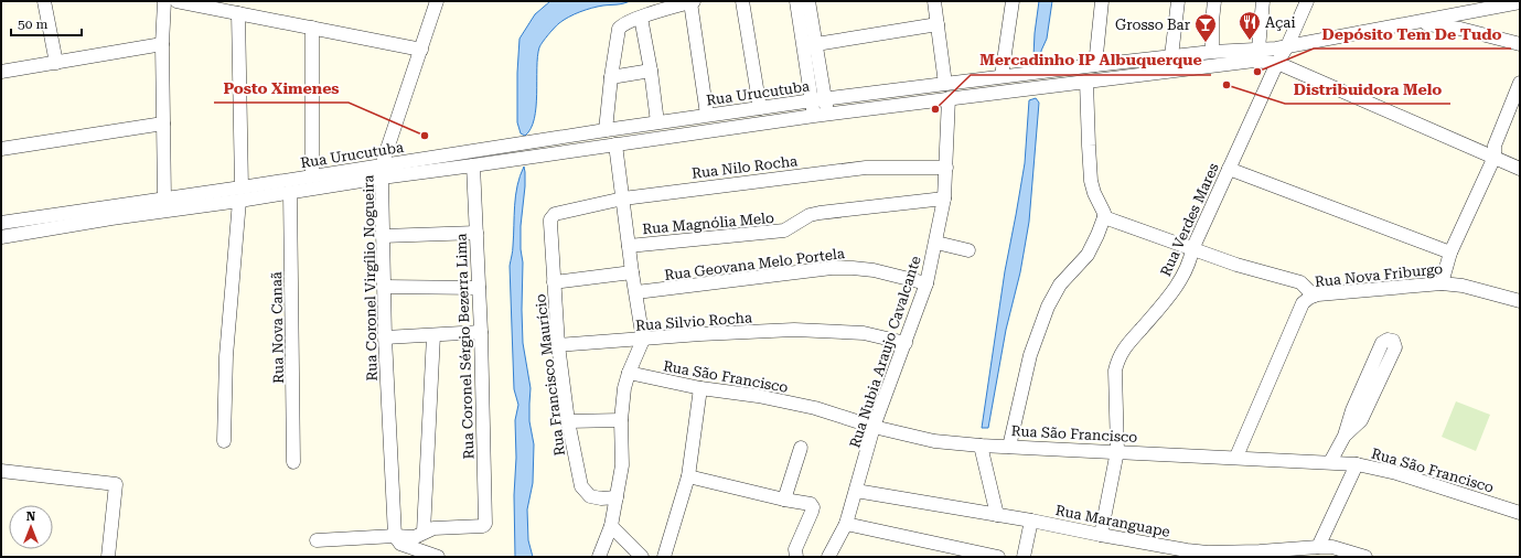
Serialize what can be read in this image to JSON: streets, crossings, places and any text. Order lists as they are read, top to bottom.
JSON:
{
  "streets": {
    "street": [
      "Rua Urucutuba",
      "Rua Nilo Rocha",
      "Rua Verdes Mares",
      "Rua Magnólia Melo",
      "Rua Geovana Melo Portela",
      "Rua Nova Friburgo",
      "Rua Coronel Virgílio Nogueira",
      "Rua Silvio Rocha",
      "Rua Nova Canaã",
      "Rua Coronel Sérgio Bezerra Lima",
      "Rua Nubia Araujo Cavalcante",
      "Rua Francisco Maurício",
      "Rua São Francisco",
      "Rua Maranguape"
    ]
  },
  "crossings": [
    ["Rua Urucutuba", "Rua Verdes Mares"],
    ["Rua Urucutuba", "Rua Coronel Virgílio Nogueira"],
    ["Rua Urucutuba", "Rua Nova Canaã"],
    ["Rua Urucutuba", "Rua Coronel Sérgio Bezerra Lima"],
    ["Rua Urucutuba", "Rua Nubia Araujo Cavalcante"],
    ["Rua Nilo Rocha", "Rua Nubia Araujo Cavalcante"],
    ["Rua Nilo Rocha", "Rua Francisco Maurício"],
    ["Rua Verdes Mares", "Rua São Francisco"],
    ["Rua Verdes Mares", "Rua Maranguape"],
    ["Rua Magnólia Melo", "Rua Nubia Araujo Cavalcante"],
    ["Rua Geovana Melo Portela", "Rua Nubia Araujo Cavalcante"],
    ["Rua Nova Friburgo", "Rua São Francisco"],
    ["Rua Silvio Rocha", "Rua Nubia Araujo Cavalcante"],
    ["Rua Silvio Rocha", "Rua Francisco Maurício"],
    ["Rua Nubia Araujo Cavalcante", "Rua São Francisco"],
    ["Rua Nubia Araujo Cavalcante", "Rua Maranguape"]
  ],
  "places": {
    "restaurant": ["Açai"],
    "bar": ["Grosso Bar"],
    "other": [
      "Depósito Tem De Tudo",
      "Distribuidora Melo",
      "Mercadinho IP Albuquerque",
      "Posto Ximenes"
    ]
  },
  "scale_bar": "50 m",
  "north": "top"
}
